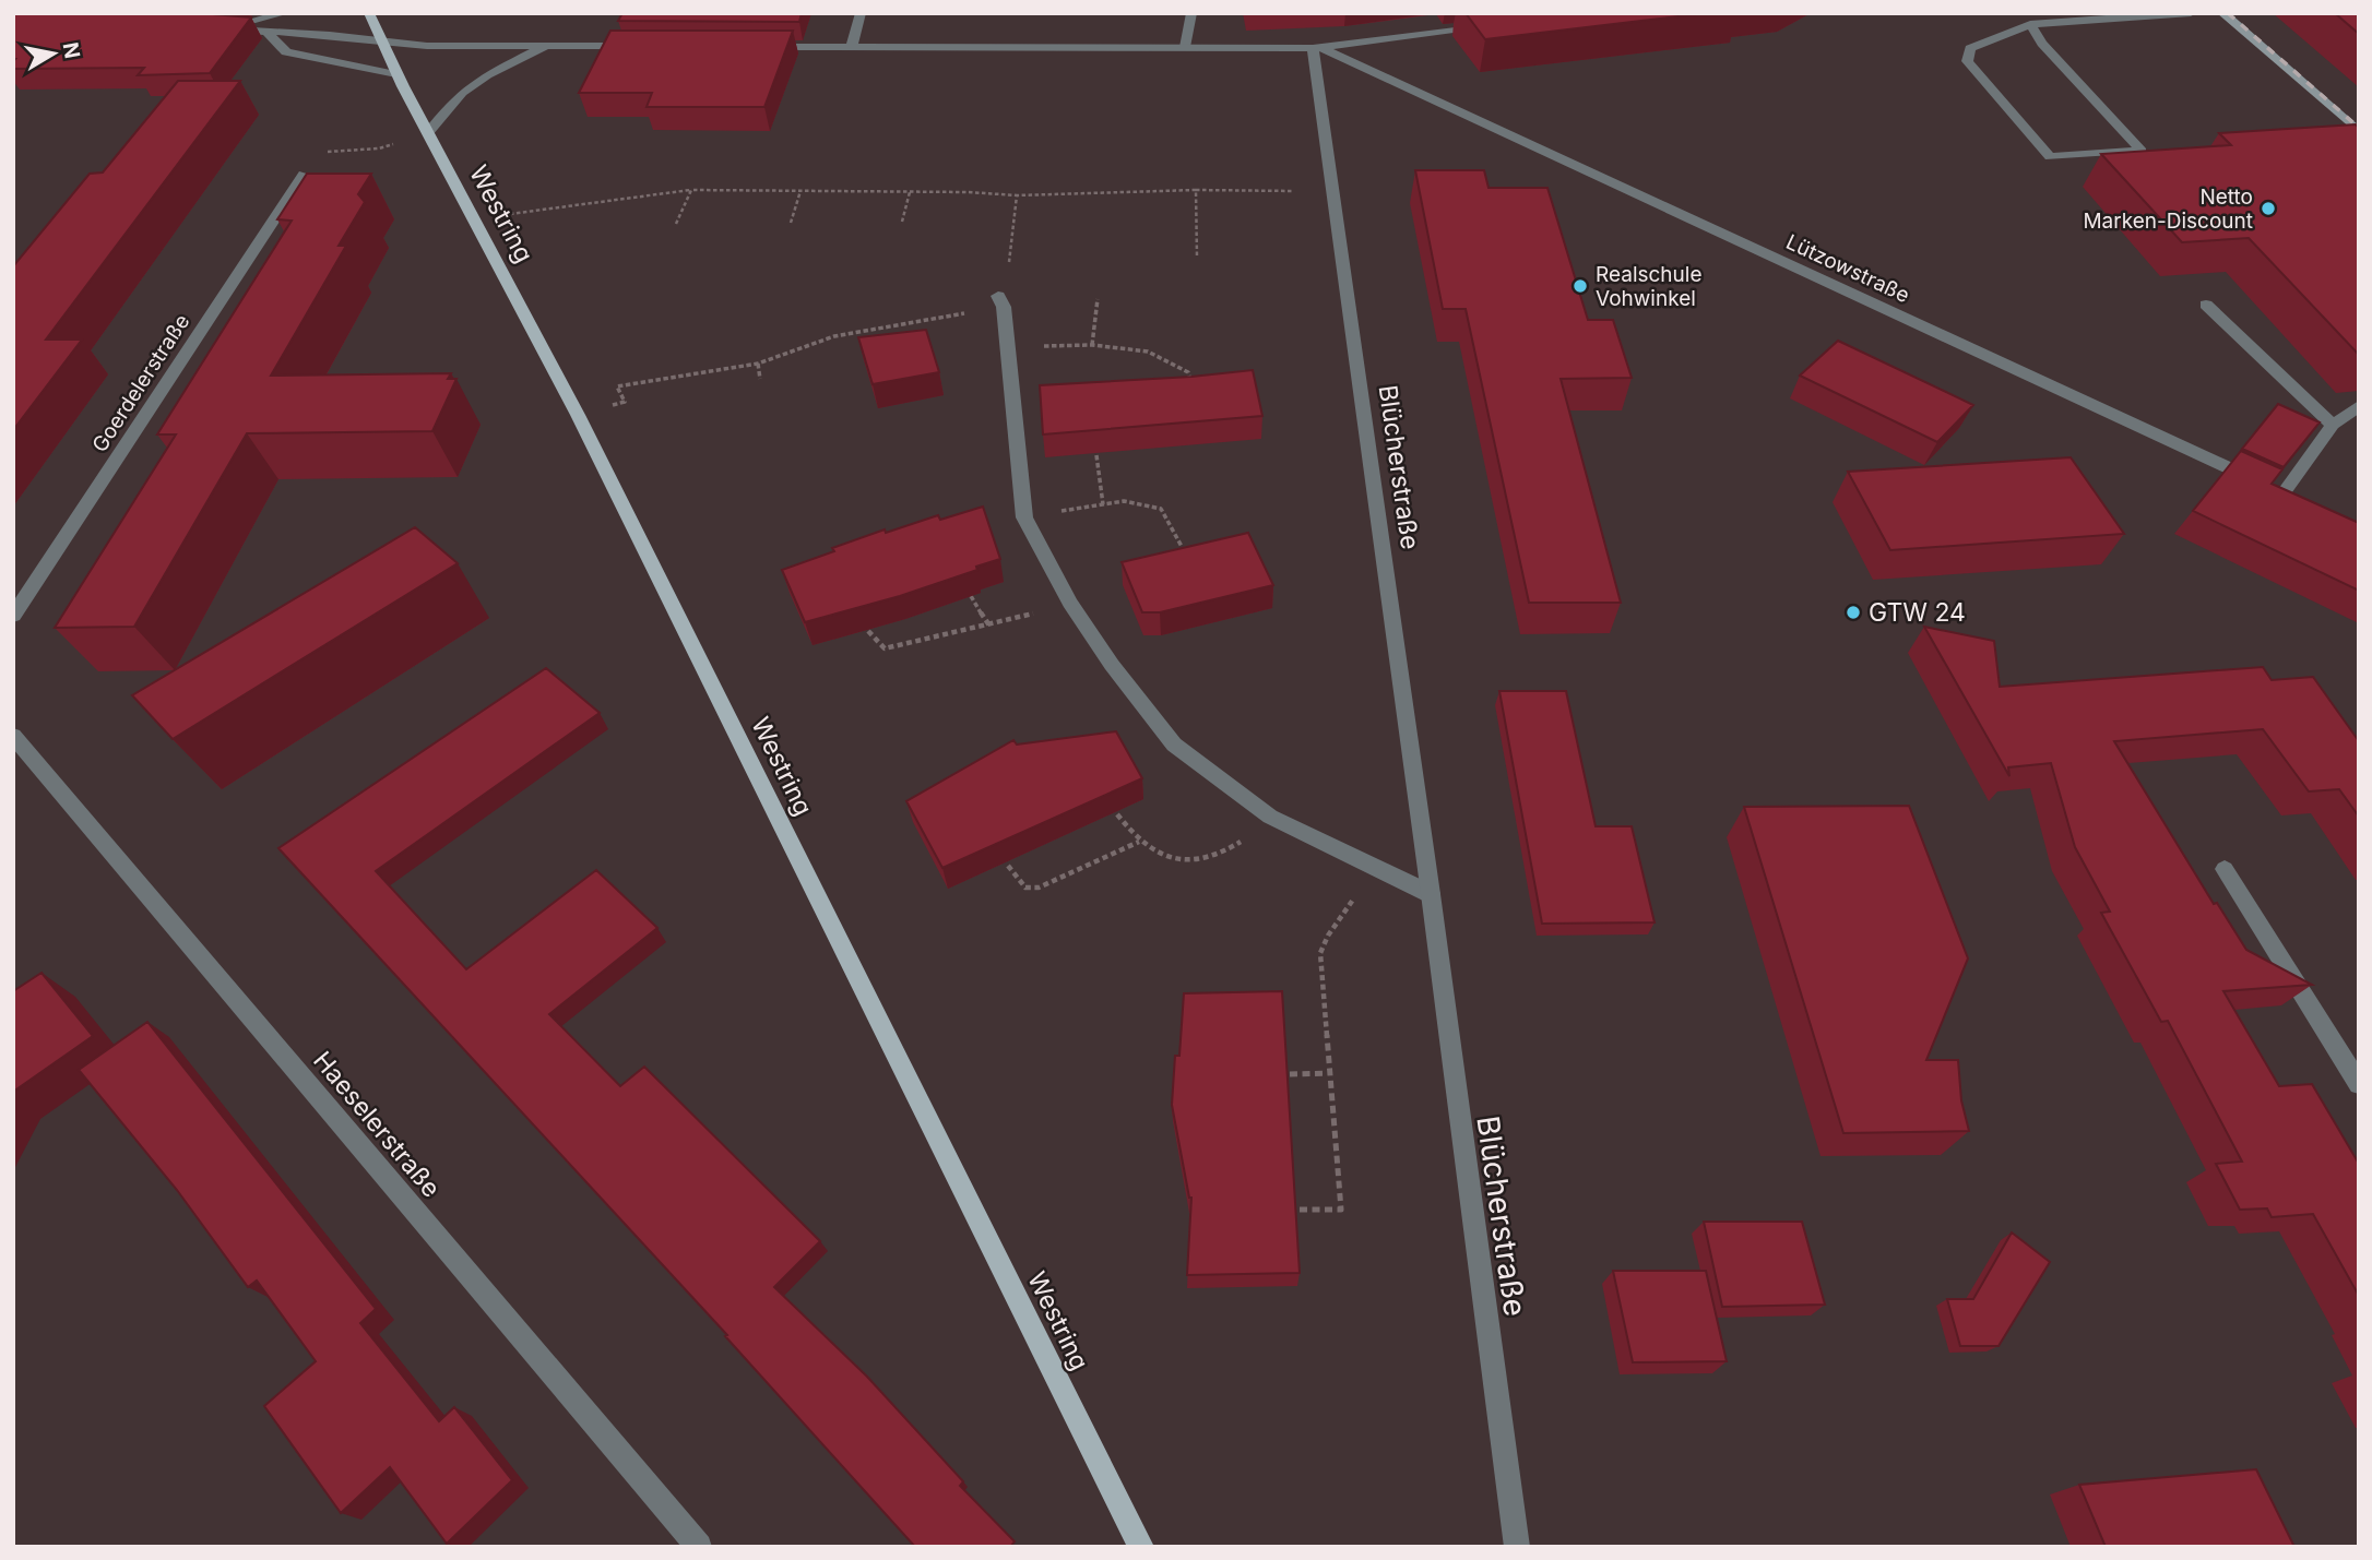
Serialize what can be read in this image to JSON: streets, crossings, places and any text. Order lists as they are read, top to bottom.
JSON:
{
  "streets": {
    "main road": ["Westring"],
    "street": [
      "Lützowstraße",
      "Goerdelerstraße",
      "Blücherstraße",
      "Haeselerstraße"
    ]
  },
  "crossings": [
    ["Lützowstraße", "Blücherstraße"]
  ],
  "places": ["Netto Marken-Discount", "Realschule Vohwinkel", "GTW 24"],
  "north": "right"
}
